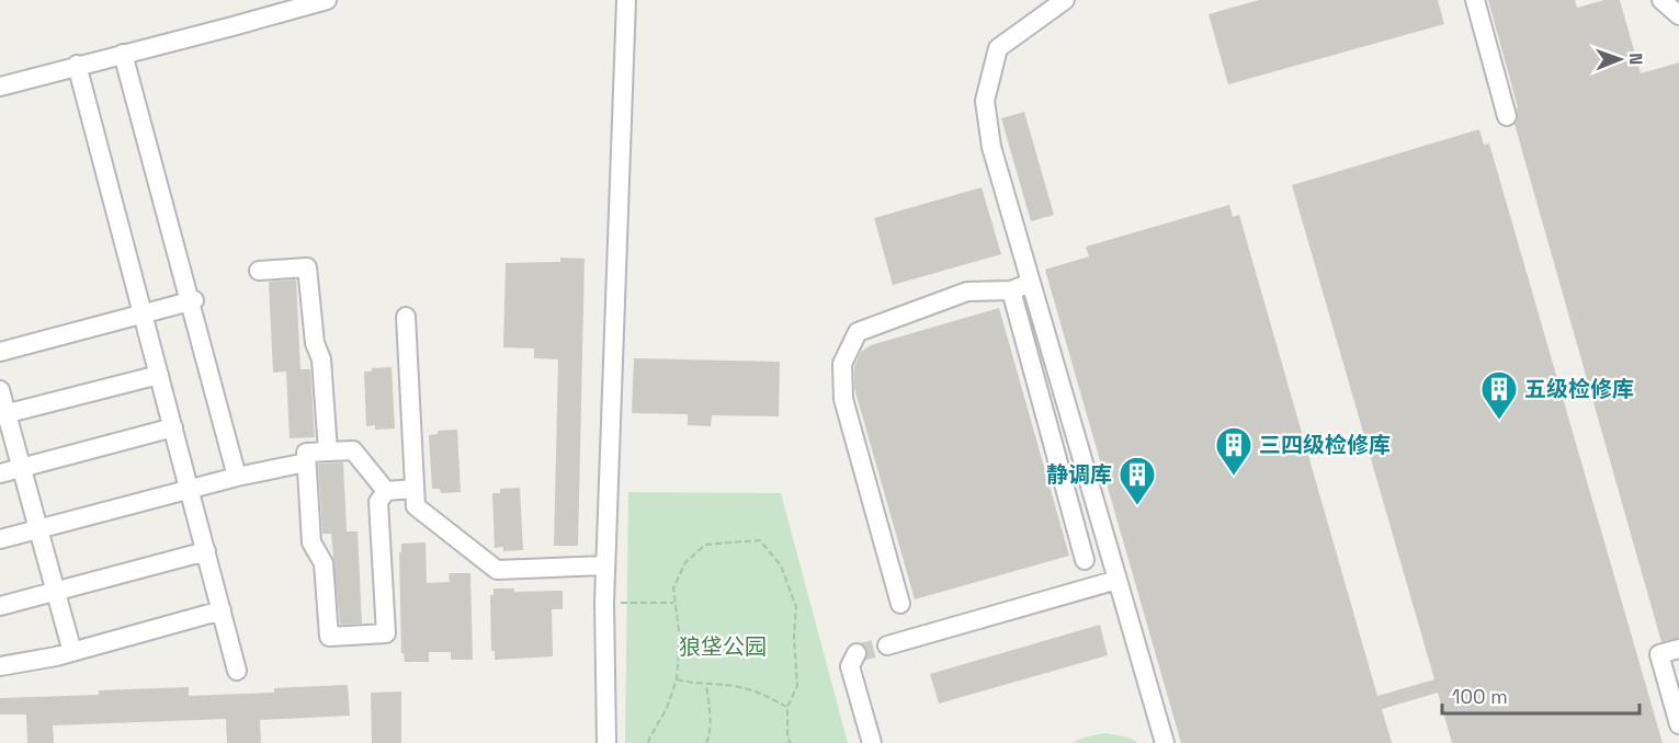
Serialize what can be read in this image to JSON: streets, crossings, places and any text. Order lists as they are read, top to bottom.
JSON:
{
  "parks": ["狼垡公园"],
  "places": {
    "building": ["五级检修库", "三四级检修库", "静调库"]
  },
  "scale_bar": "100 m",
  "north": "right"
}
